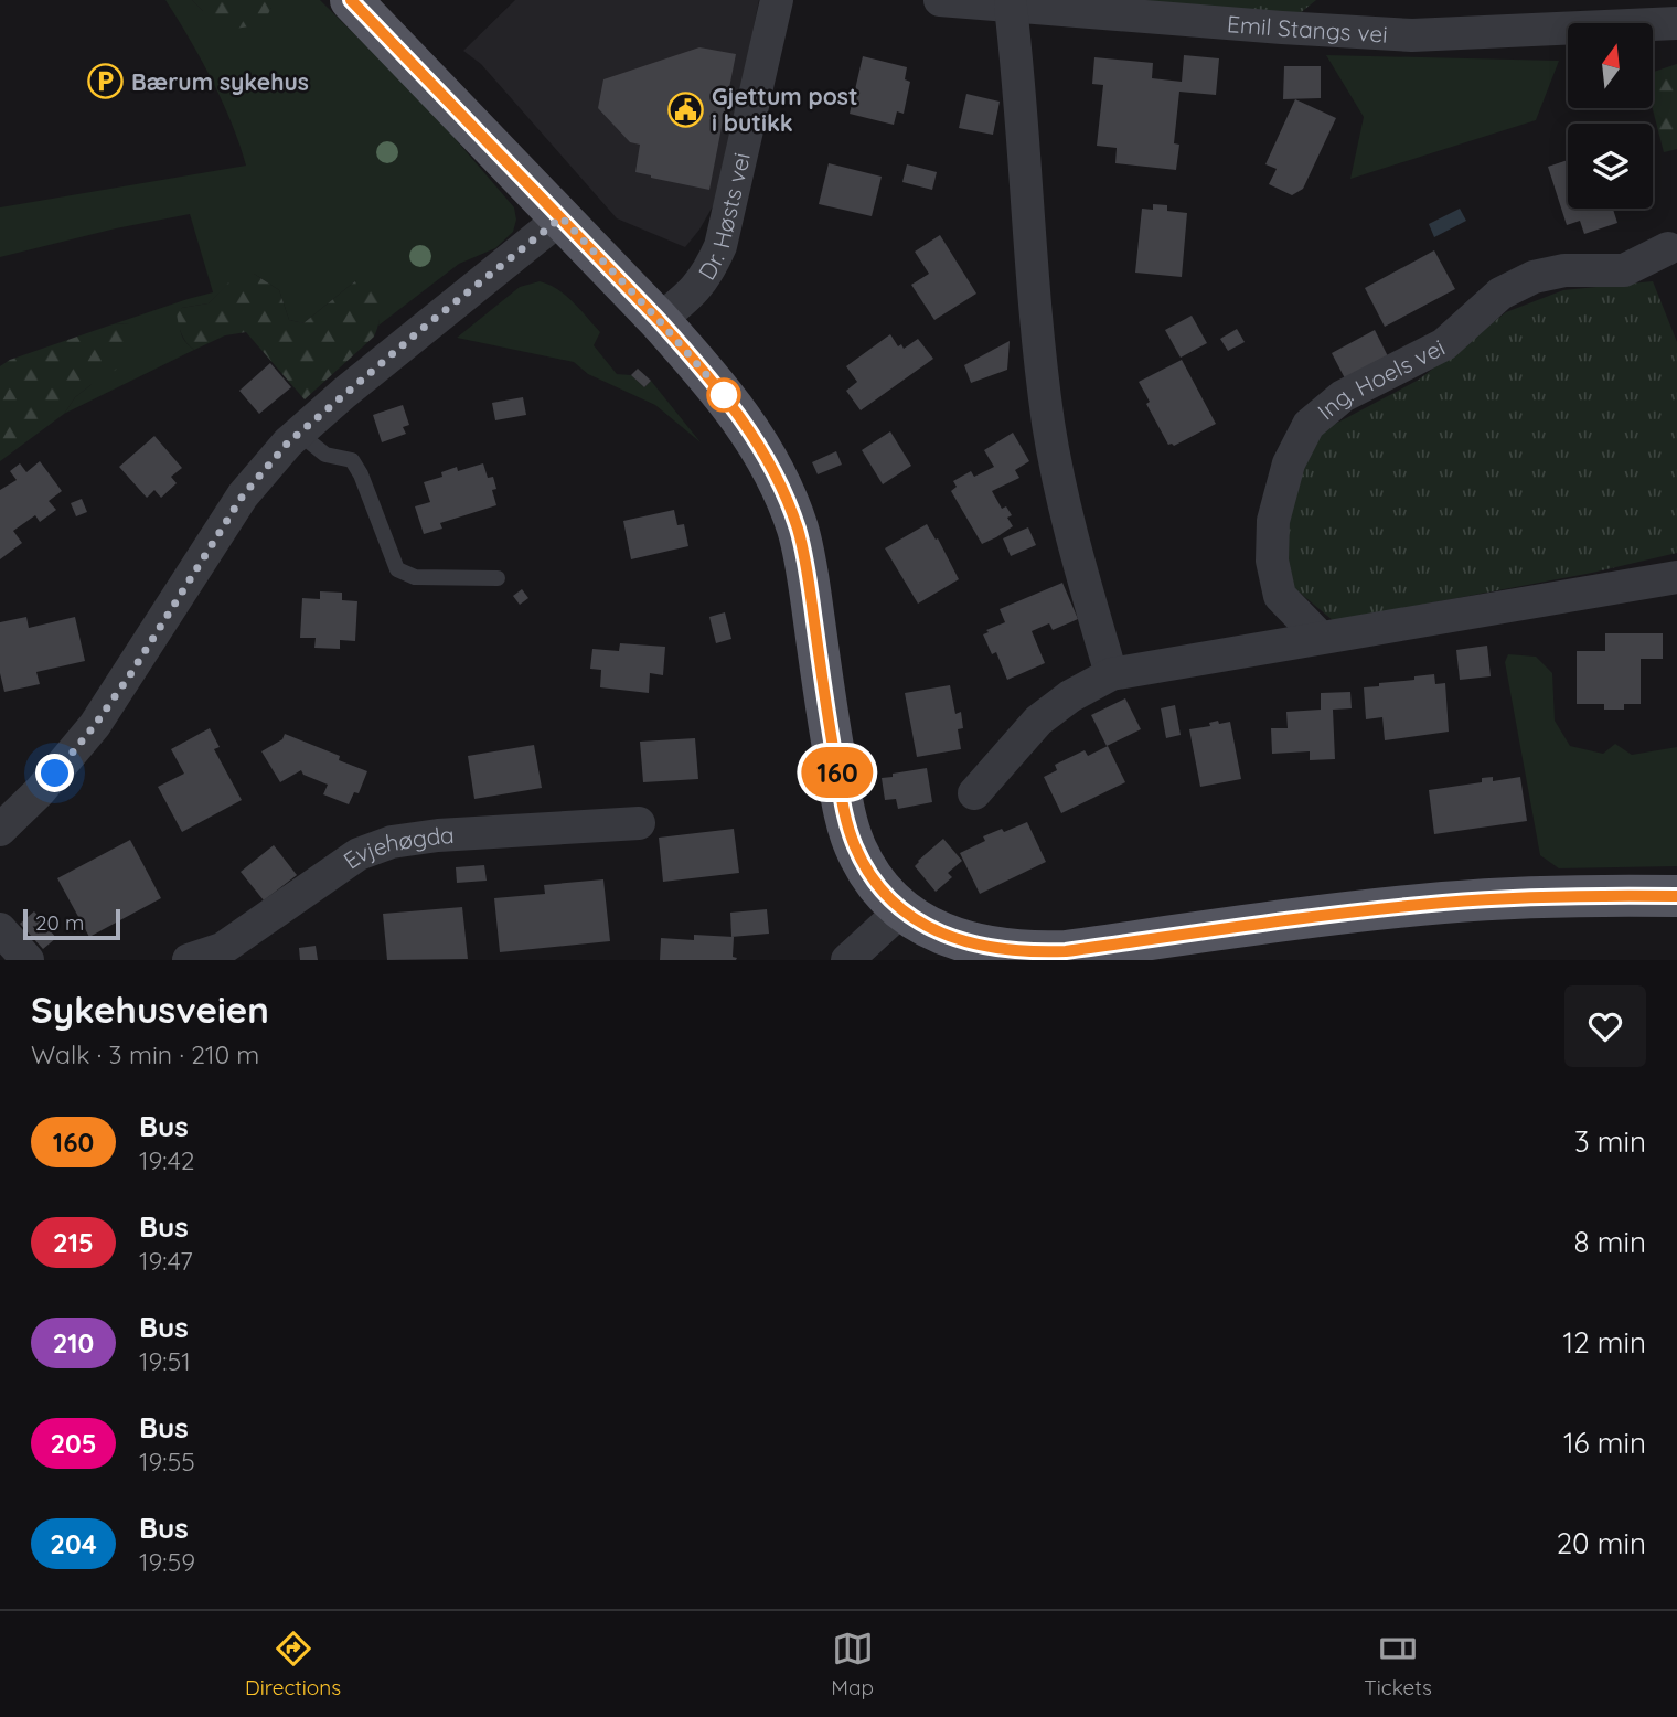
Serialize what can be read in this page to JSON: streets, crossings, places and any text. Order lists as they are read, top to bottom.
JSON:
{
  "streets": {
    "street": [
      "Emil Stangs vei",
      "Dr. Høsts vei",
      "Ing. Hoels vei",
      "Evjehøgda"
    ]
  },
  "places": {
    "parking": ["Bærum sykehus"],
    "public building": ["Gjettum post i butikk"]
  },
  "lines": ["bus line 160"],
  "scale_bar": "20 m",
  "north": "top",
  "page": {
    "on_map": "160",
    "scale": "20 m",
    "heading": ["Sykehusveien", "Walk · 3 min · 210 m"],
    "list": [
      {
        "mark": "160",
        "name": "Bus",
        "note": "19:42",
        "value": "3 min"
      },
      {
        "mark": "215",
        "name": "Bus",
        "note": "19:47",
        "value": "8 min"
      },
      {
        "mark": "210",
        "name": "Bus",
        "note": "19:51",
        "value": "12 min"
      },
      {
        "mark": "205",
        "name": "Bus",
        "note": "19:55",
        "value": "16 min"
      },
      {
        "mark": "204",
        "name": "Bus",
        "note": "19:59",
        "value": "20 min"
      }
    ],
    "tabs": ["Directions", "Map", "Tickets"]
  }
}
